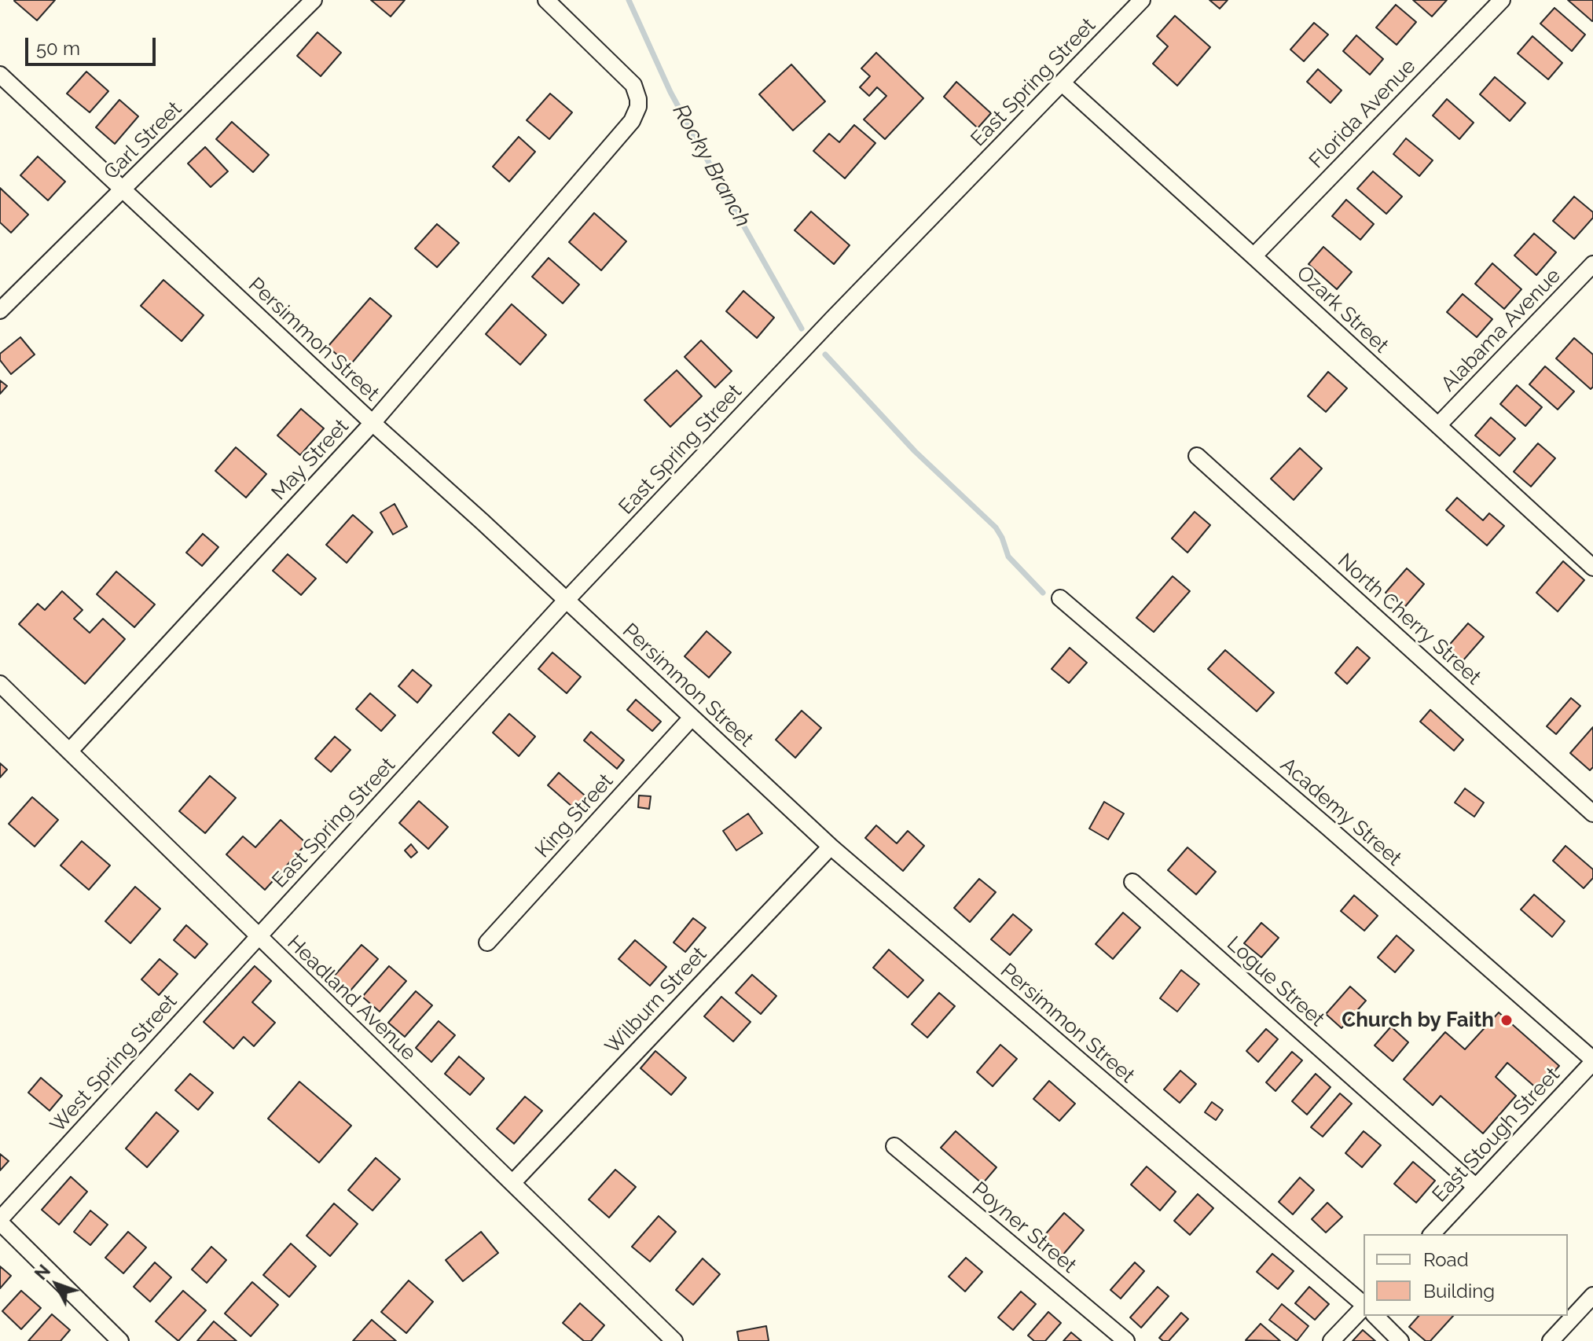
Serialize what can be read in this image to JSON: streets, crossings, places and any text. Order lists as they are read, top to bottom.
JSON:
{
  "streets": {
    "street": [
      "East Spring Street",
      "Florida Avenue",
      "Carl Street",
      "Ozark Street",
      "Alabama Avenue",
      "Persimmon Street",
      "May Street",
      "North Cherry Street",
      "Academy Street",
      "King Street",
      "Logue Street",
      "Headland Avenue",
      "Wilburn Street",
      "West Spring Street",
      "East Stough Street",
      "Poyner Street"
    ]
  },
  "crossings": [
    ["East Spring Street", "Ozark Street"],
    ["East Spring Street", "Persimmon Street"],
    ["East Spring Street", "Headland Avenue"],
    ["East Spring Street", "West Spring Street"],
    ["Florida Avenue", "Ozark Street"],
    ["Carl Street", "Persimmon Street"],
    ["Ozark Street", "Alabama Avenue"],
    ["Persimmon Street", "May Street"],
    ["Persimmon Street", "King Street"],
    ["Persimmon Street", "Wilburn Street"],
    ["May Street", "Headland Avenue"],
    ["Academy Street", "East Stough Street"],
    ["Logue Street", "East Stough Street"],
    ["Headland Avenue", "Wilburn Street"],
    ["Headland Avenue", "West Spring Street"]
  ],
  "water": ["Rocky Branch"],
  "places": ["Church by Faith"],
  "legend": ["Road", "Building"],
  "scale_bar": "50 m",
  "north": "top left"
}
